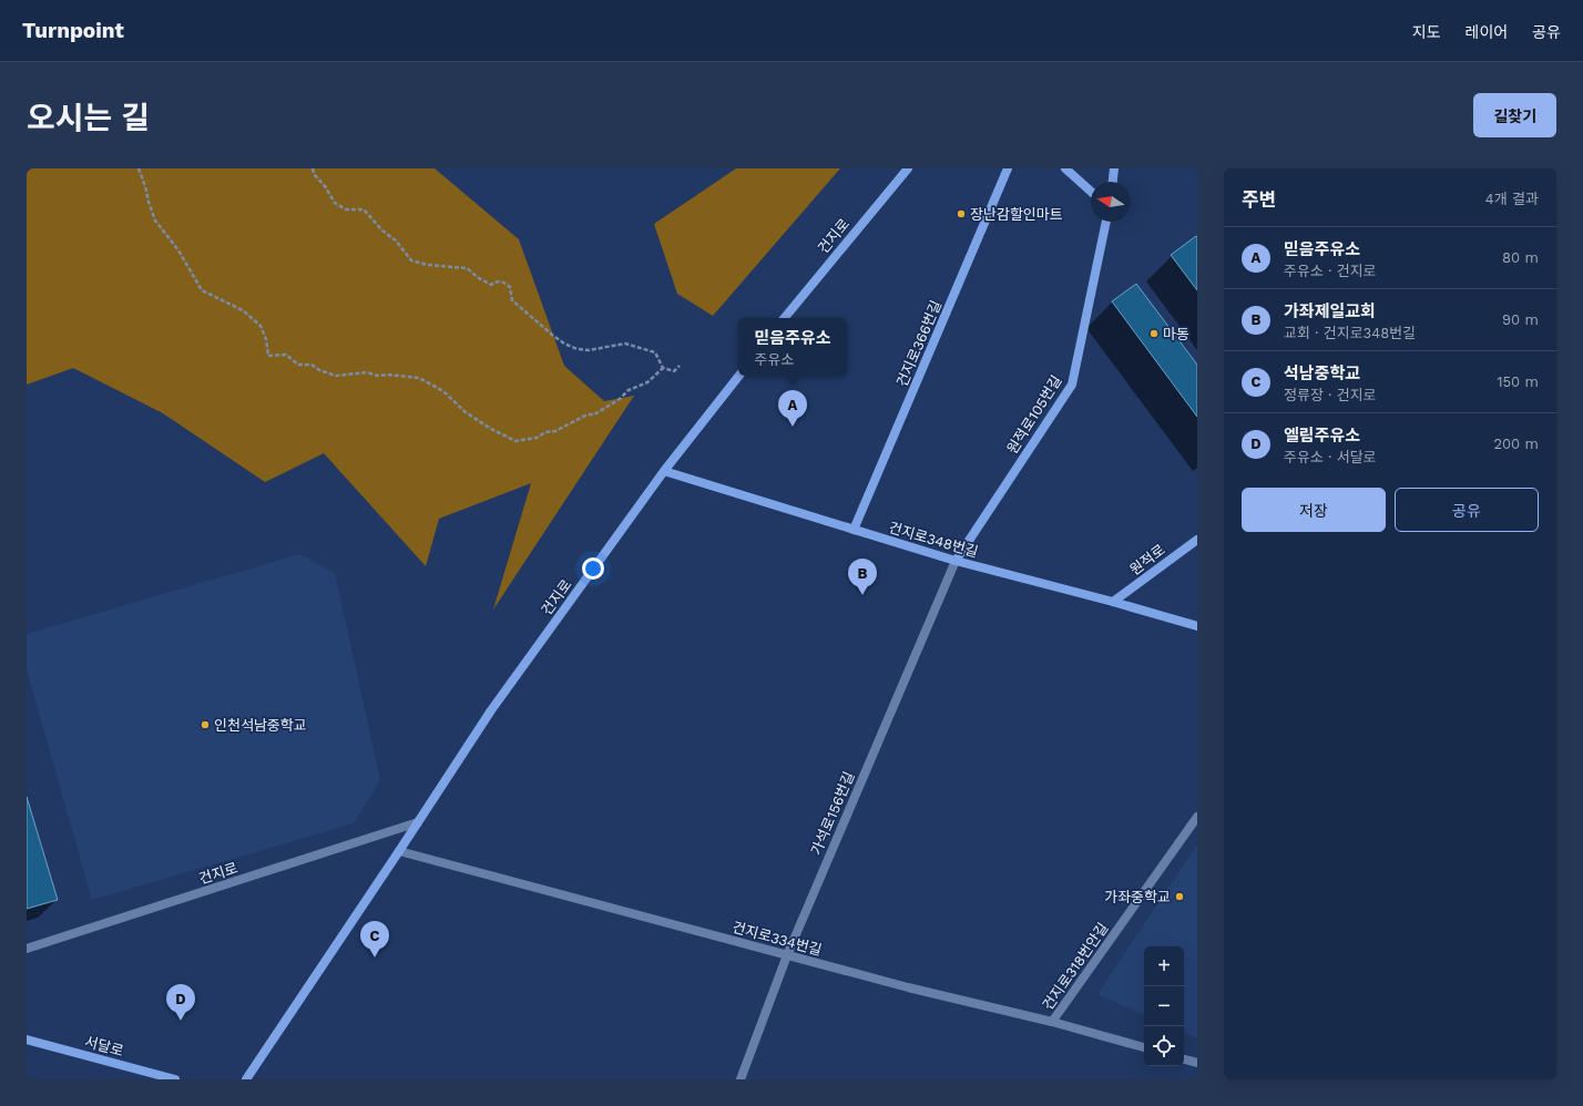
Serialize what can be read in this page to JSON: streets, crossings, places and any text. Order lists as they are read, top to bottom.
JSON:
{
  "streets": {
    "street": [
      "건지로",
      "건지로366번길",
      "원적로105번길",
      "건지로348번길",
      "원적로",
      "가석로156번길",
      "건지로334번길",
      "건지로318번안길",
      "서달로"
    ]
  },
  "crossings": [
    ["건지로", "건지로348번길"],
    ["건지로", "건지로334번길"],
    ["건지로366번길", "건지로348번길"],
    ["원적로105번길", "건지로348번길"],
    ["원적로105번길", "가석로156번길"],
    ["건지로348번길", "원적로"],
    ["건지로348번길", "가석로156번길"],
    ["가석로156번길", "건지로334번길"],
    ["건지로334번길", "건지로318번안길"]
  ],
  "places": [
    "장난감할인마트",
    "마동",
    "인천석남중학교",
    "가좌중학교"
  ],
  "north": "left",
  "page": {
    "header": "Turnpoint",
    "nav": ["지도", "레이어", "공유"],
    "title": "오시는 길",
    "buttons": [
      "길찾기",
      ["저장", "공유"]
    ],
    "heading": ["주변", "4개 결과"],
    "list": [
      {
        "mark": "A",
        "name": "믿음주유소",
        "note": "주유소 · 건지로",
        "value": "80 m"
      },
      {
        "mark": "B",
        "name": "가좌제일교회",
        "note": "교회 · 건지로348번길",
        "value": "90 m"
      },
      {
        "mark": "C",
        "name": "석남중학교",
        "note": "정류장 · 건지로",
        "value": "150 m"
      },
      {
        "mark": "D",
        "name": "엘림주유소",
        "note": "주유소 · 서달로",
        "value": "200 m"
      }
    ],
    "popup": ["믿음주유소", "주유소"],
    "pins": [
      "A",
      "B",
      "C",
      "D"
    ],
    "map_buttons": ["+", "−"]
  }
}
